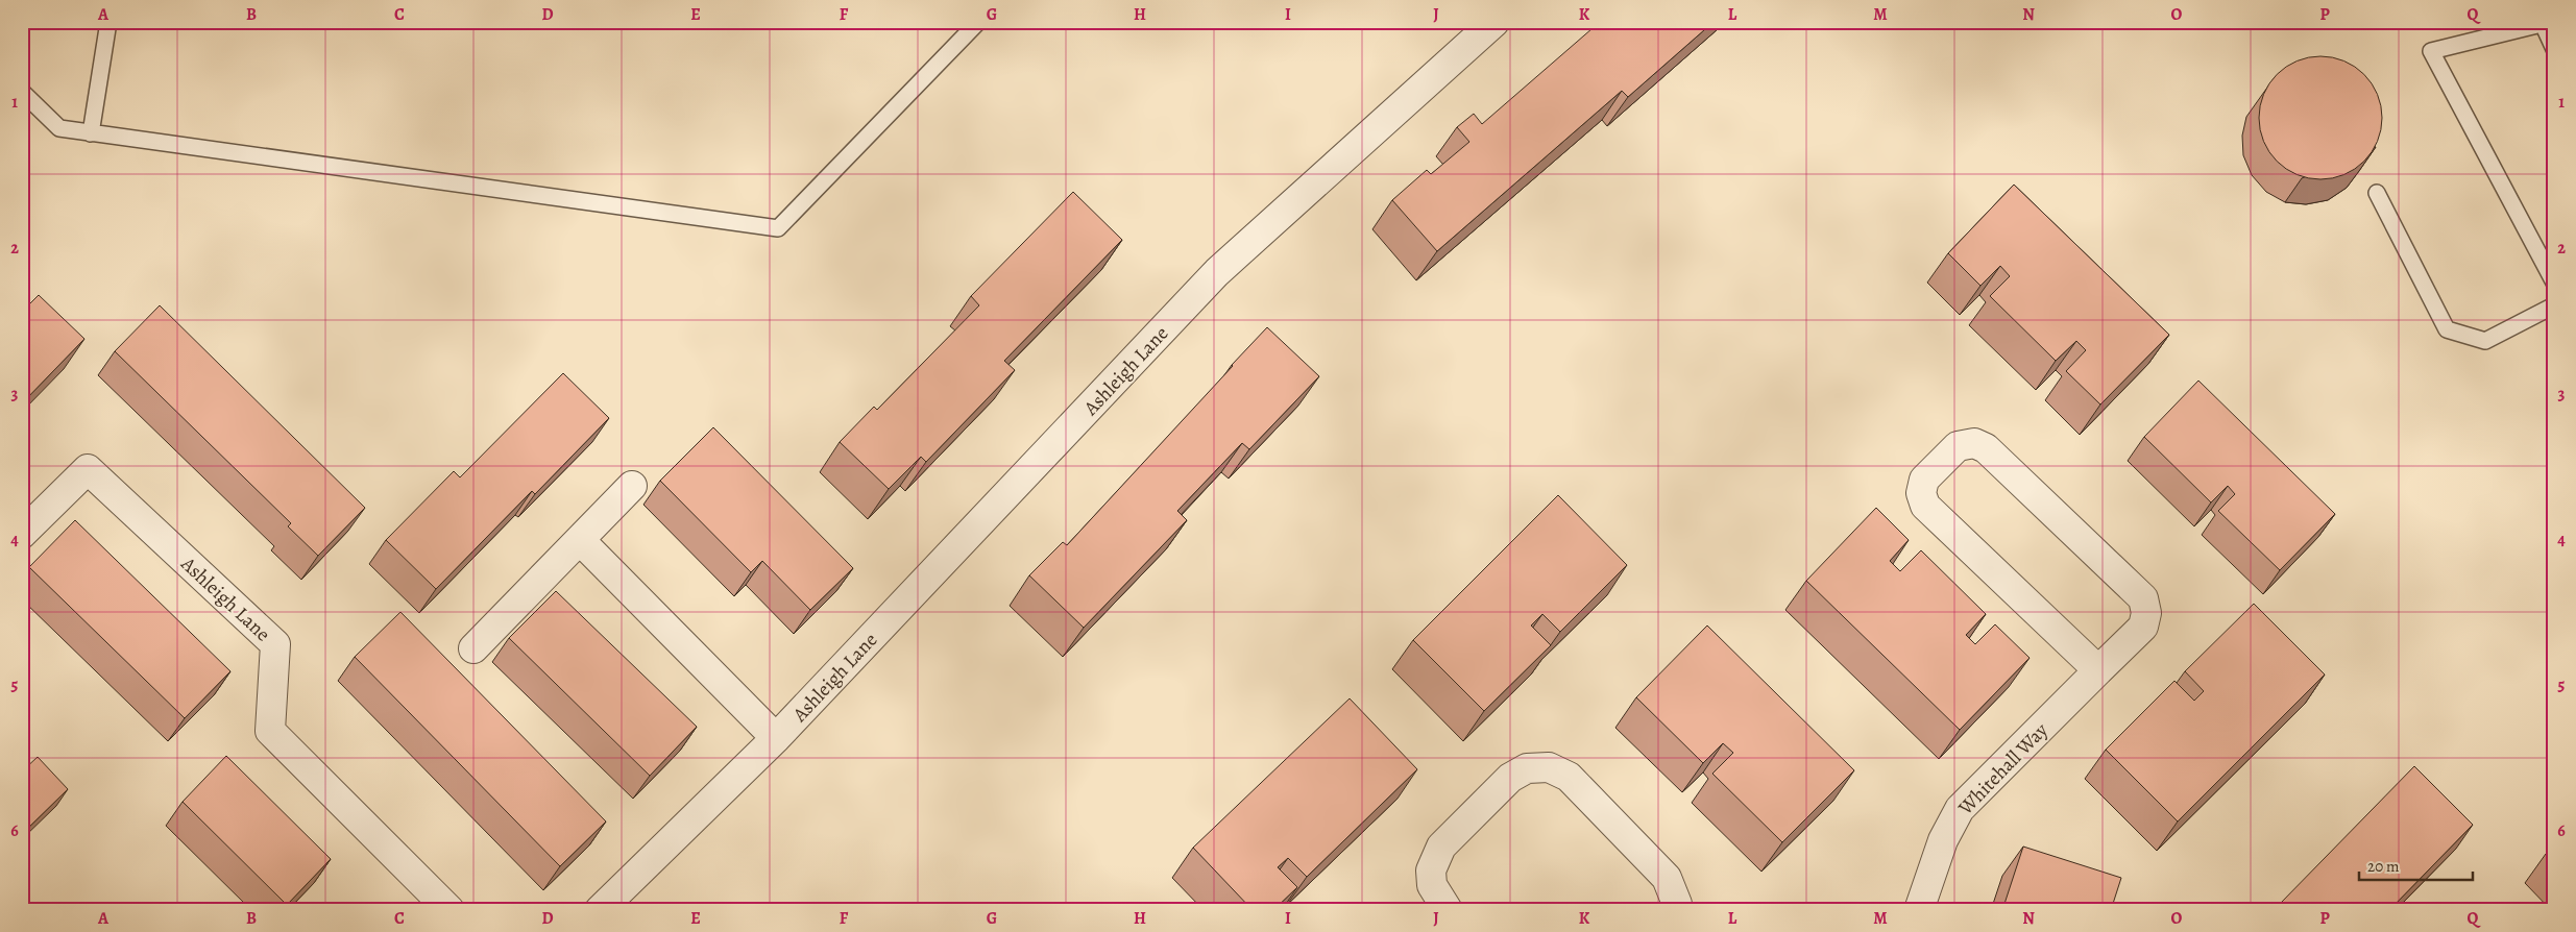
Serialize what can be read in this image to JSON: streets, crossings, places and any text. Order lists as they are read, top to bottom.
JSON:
{
  "streets": {
    "street": ["Ashleigh Lane", "Whitehall Way"]
  },
  "scale_bar": "20 m",
  "grid": {
    "columns": [
      "A",
      "B",
      "C",
      "D",
      "E",
      "F",
      "G",
      "H",
      "I",
      "J",
      "K",
      "L",
      "M",
      "N",
      "O",
      "P",
      "Q"
    ],
    "rows": [
      "1",
      "2",
      "3",
      "4",
      "5",
      "6"
    ]
  }
}
